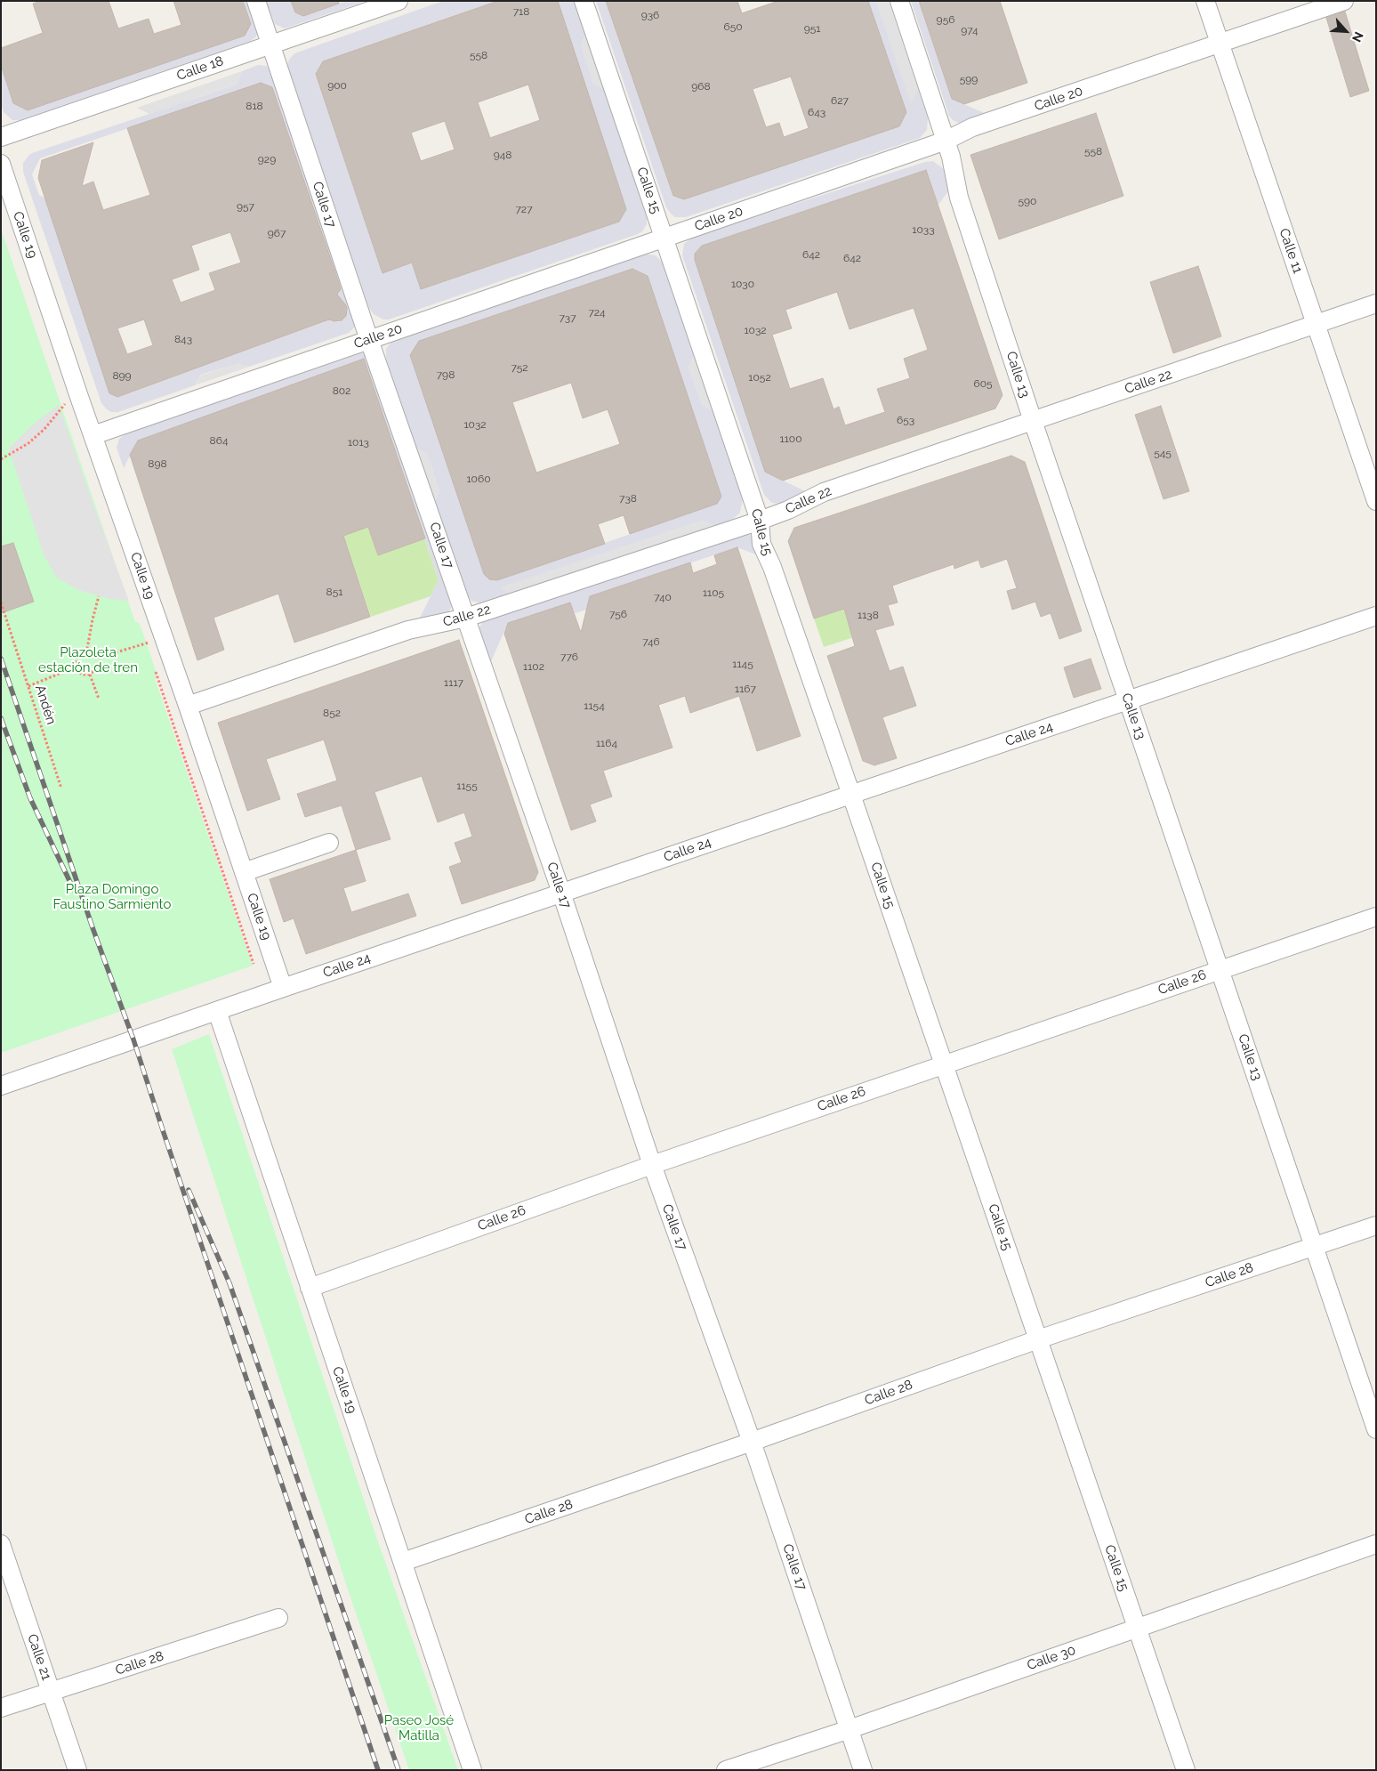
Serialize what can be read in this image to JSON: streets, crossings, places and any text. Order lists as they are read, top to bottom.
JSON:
{
  "streets": {
    "street": [
      "Calle 18",
      "Calle 20",
      "Calle 15",
      "Calle 17",
      "Calle 19",
      "Calle 11",
      "Calle 13",
      "Calle 22",
      "Calle 24",
      "Calle 26",
      "Calle 28",
      "Calle 21",
      "Calle 30"
    ],
    "path": ["Andén"]
  },
  "crossings": [
    ["Calle 18", "Calle 17"],
    ["Calle 20", "Calle 15"],
    ["Calle 20", "Calle 17"],
    ["Calle 20", "Calle 19"],
    ["Calle 20", "Calle 11"],
    ["Calle 20", "Calle 13"],
    ["Calle 15", "Calle 22"],
    ["Calle 15", "Calle 24"],
    ["Calle 15", "Calle 26"],
    ["Calle 15", "Calle 28"],
    ["Calle 15", "Calle 30"],
    ["Calle 17", "Calle 22"],
    ["Calle 17", "Calle 24"],
    ["Calle 17", "Calle 26"],
    ["Calle 17", "Calle 28"],
    ["Calle 17", "Calle 30"],
    ["Calle 19", "Calle 22"],
    ["Calle 19", "Calle 24"],
    ["Calle 19", "Calle 26"],
    ["Calle 19", "Calle 28"],
    ["Calle 11", "Calle 22"],
    ["Calle 13", "Calle 22"],
    ["Calle 13", "Calle 24"],
    ["Calle 13", "Calle 26"],
    ["Calle 13", "Calle 28"],
    ["Calle 28", "Calle 21"]
  ],
  "parks": ["Plazoleta estación de tren", "Plaza Domingo Faustino Sarmiento", "Paseo José Matilla"],
  "house_numbers": [
    "718",
    "936",
    "956",
    "650",
    "951",
    "974",
    "558",
    "599",
    "900",
    "968",
    "627",
    "818",
    "643",
    "558",
    "948",
    "929",
    "590",
    "957",
    "727",
    "1033",
    "967",
    "642",
    "642",
    "1030",
    "724",
    "737",
    "1032",
    "843",
    "752",
    "798",
    "899",
    "1052",
    "605",
    "802",
    "653",
    "1032",
    "1100",
    "864",
    "1013",
    "545",
    "898",
    "1060",
    "738",
    "851",
    "1105",
    "740",
    "756",
    "1138",
    "746",
    "776",
    "1145",
    "1102",
    "1117",
    "1167",
    "1154",
    "852",
    "1164",
    "1155"
  ],
  "north": "bottom right"
}
